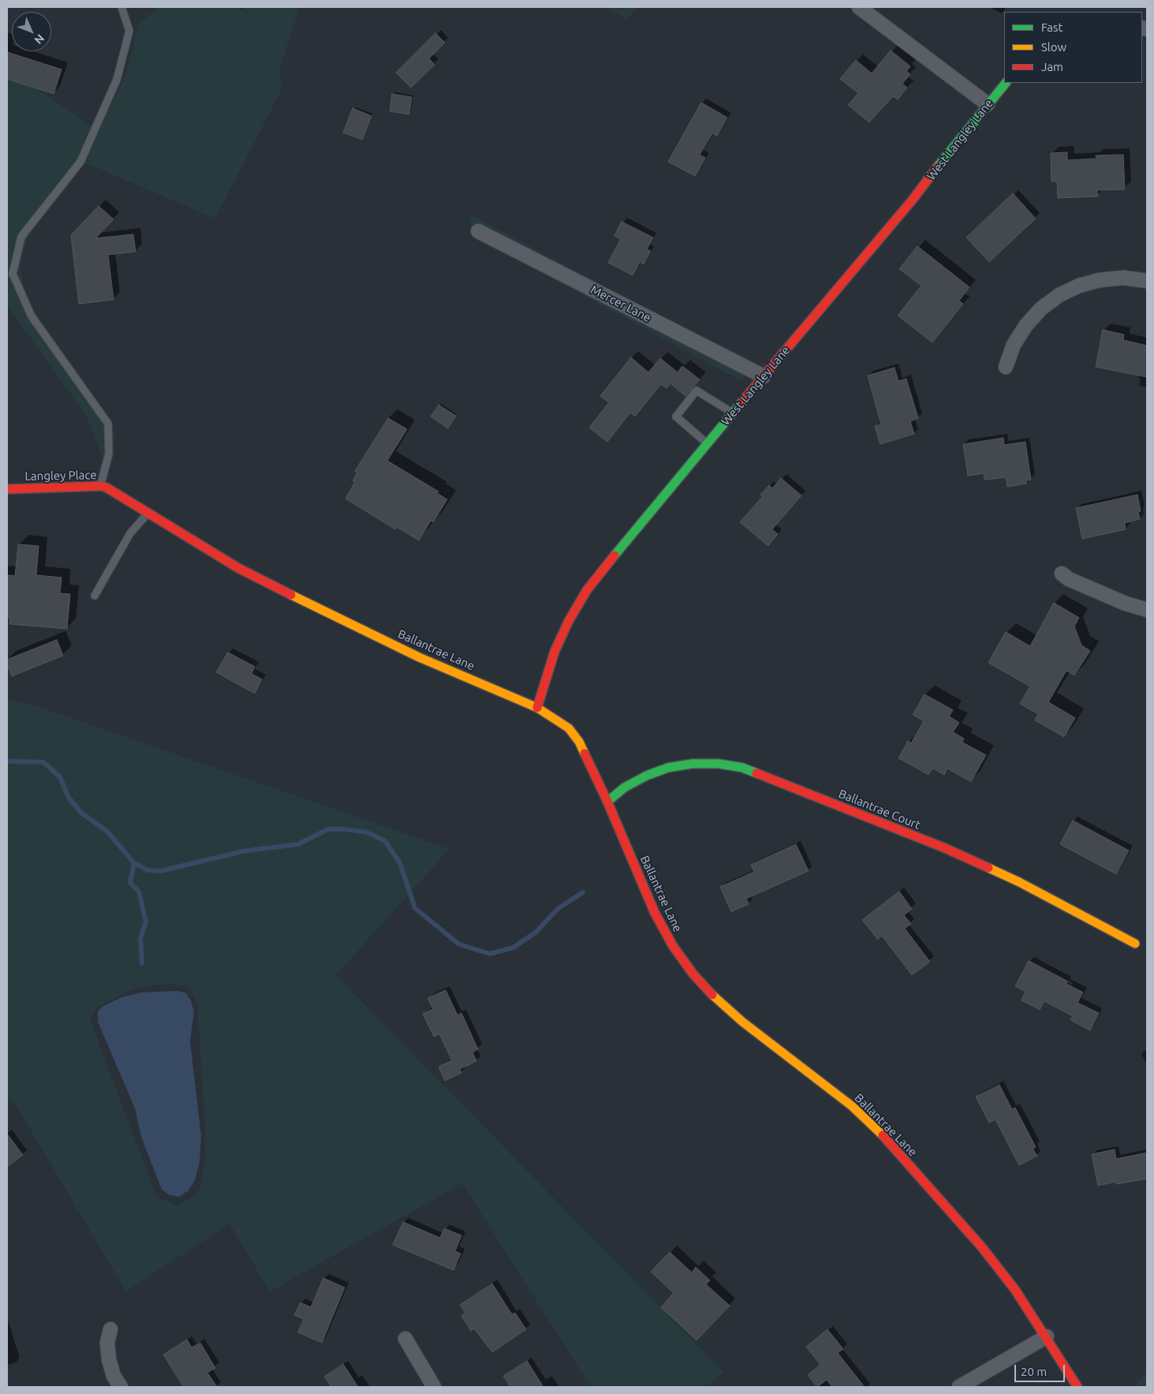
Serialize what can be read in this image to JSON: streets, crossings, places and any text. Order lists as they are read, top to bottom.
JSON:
{
  "streets": {
    "street": [
      "West Langley Lane",
      "Mercer Lane",
      "Langley Place",
      "Ballantrae Lane",
      "Ballantrae Court"
    ]
  },
  "crossings": [
    ["West Langley Lane", "Mercer Lane"],
    ["West Langley Lane", "Ballantrae Lane"],
    ["Langley Place", "Ballantrae Lane"],
    ["Ballantrae Lane", "Ballantrae Court"]
  ],
  "legend": ["Fast", "Slow", "Jam"],
  "scale_bar": "20 m",
  "north": "bottom right"
}
